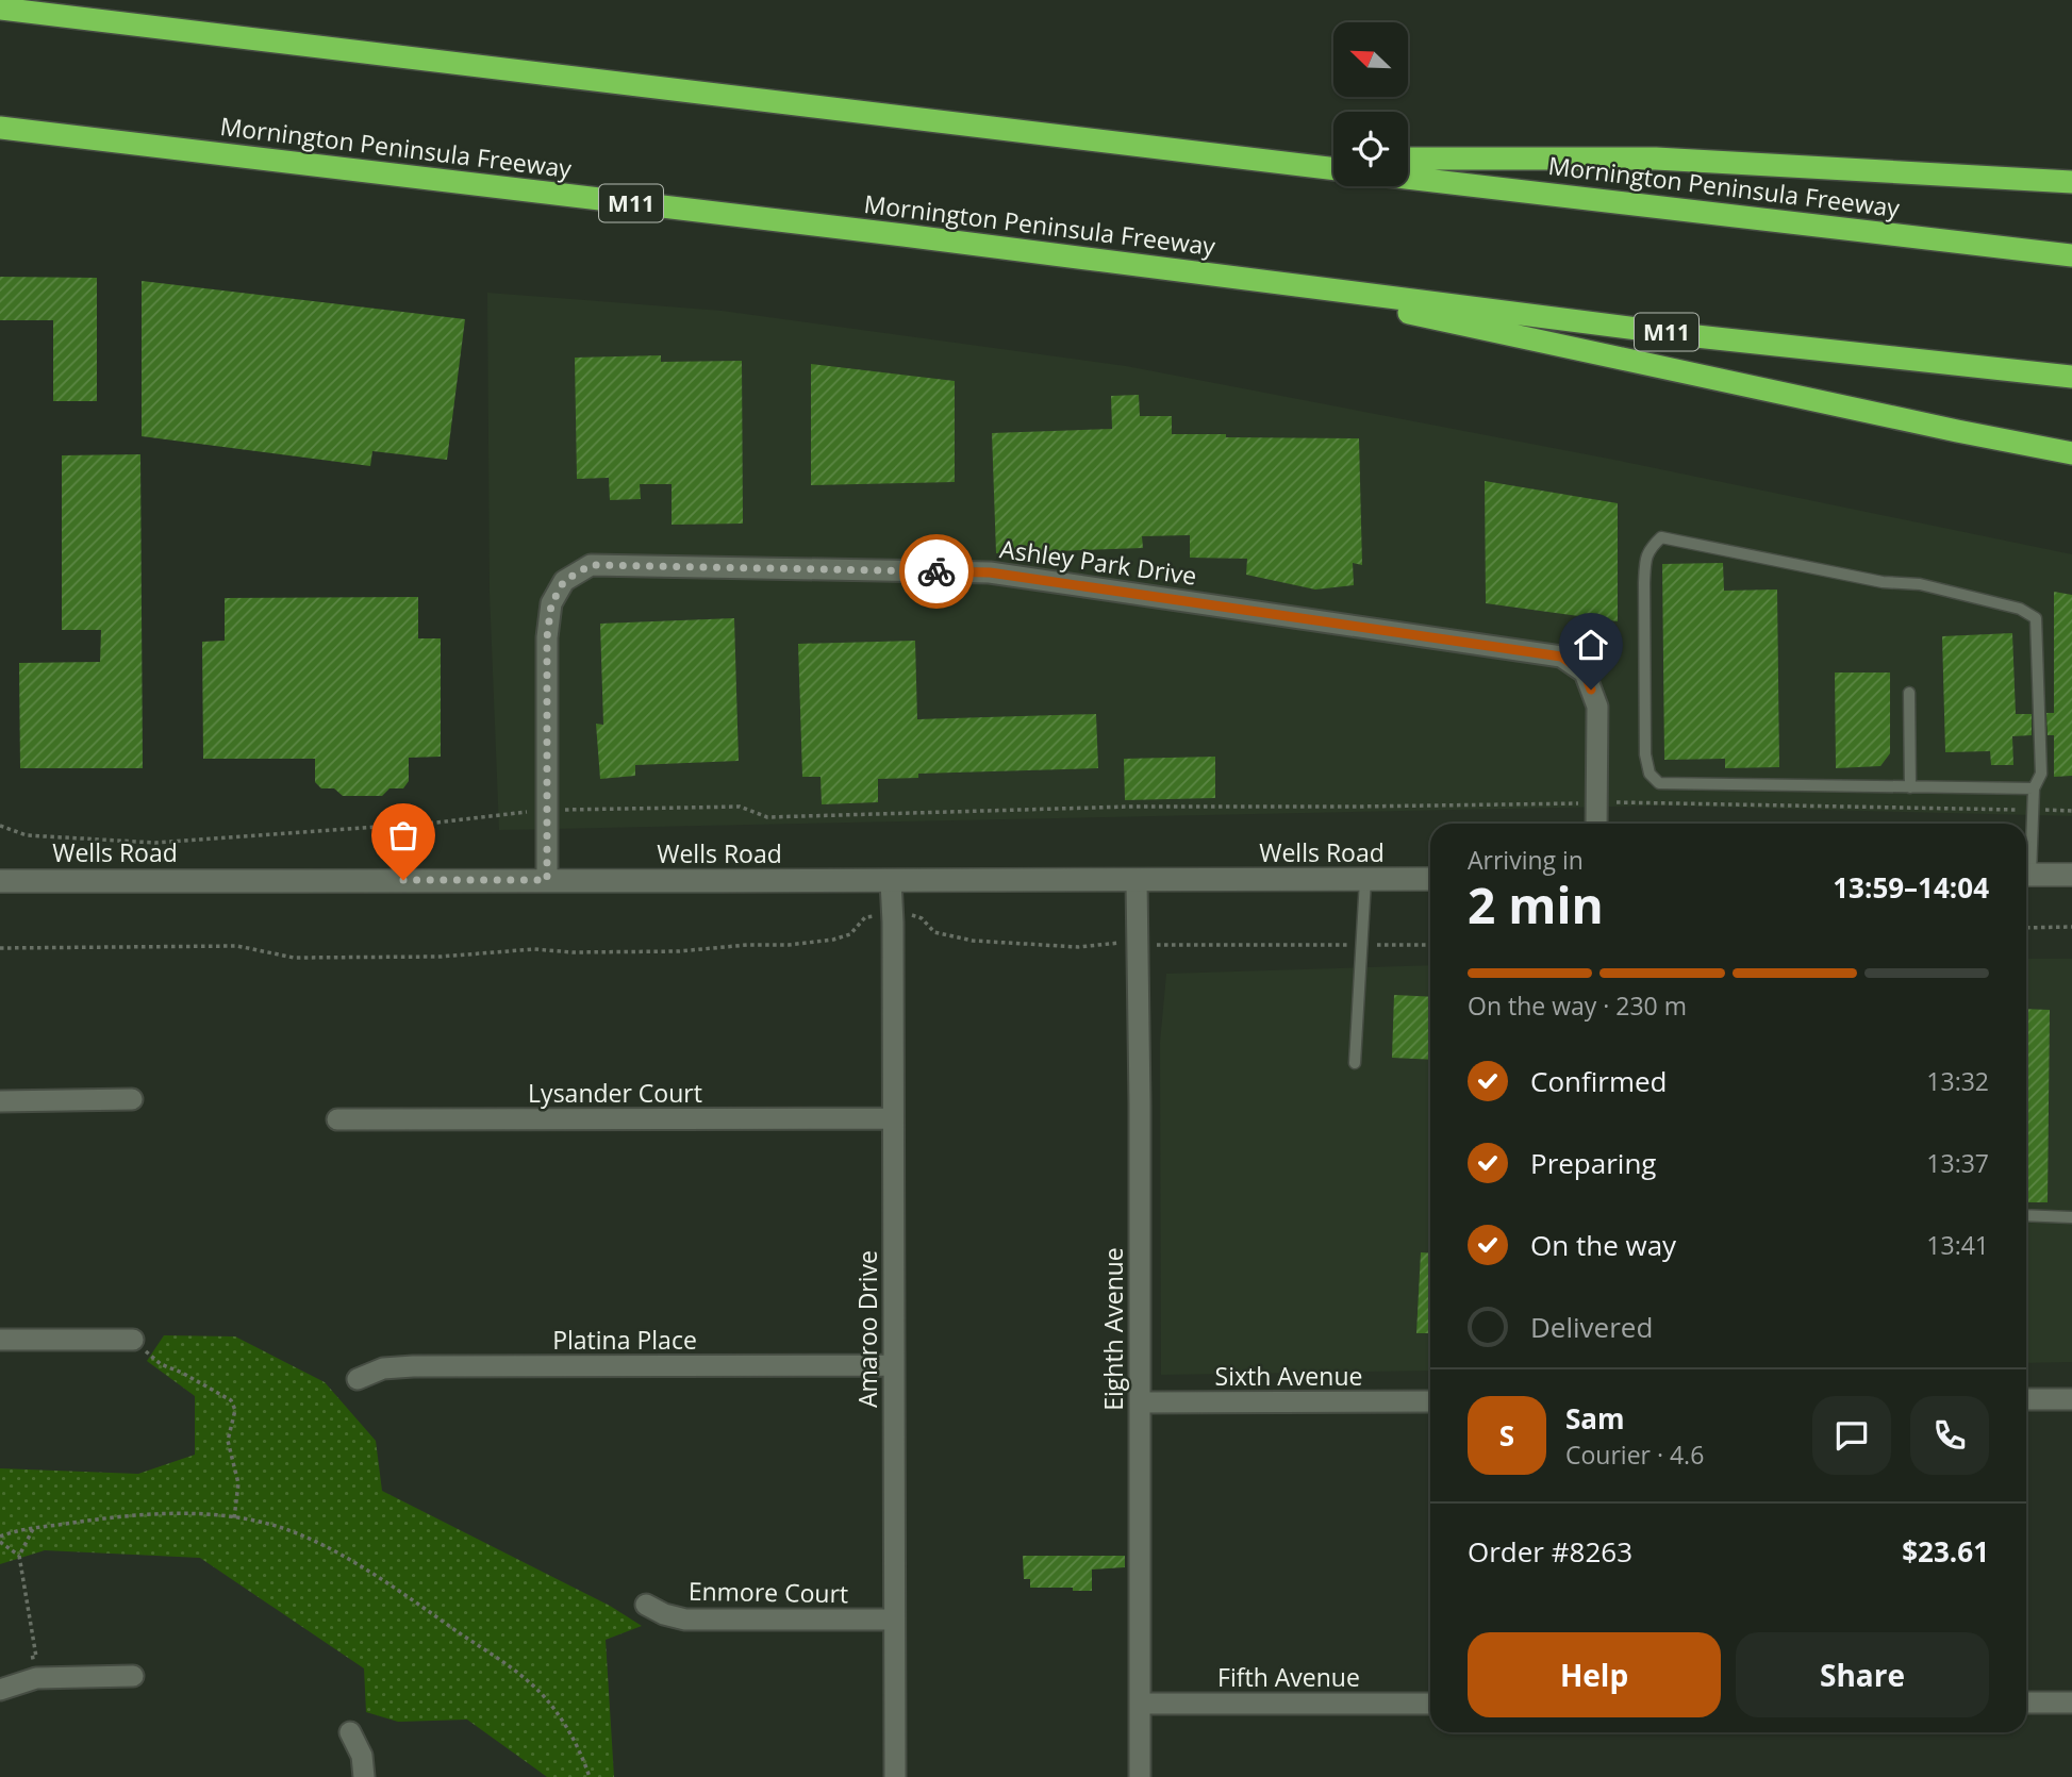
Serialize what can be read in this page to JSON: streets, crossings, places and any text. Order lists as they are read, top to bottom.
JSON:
{
  "streets": {
    "highway": ["Mornington Peninsula Freeway", "M11"],
    "main road": ["Wells Road"],
    "street": [
      "Ashley Park Drive",
      "Lysander Court",
      "Amaroo Drive",
      "Eighth Avenue",
      "Platina Place",
      "Sixth Avenue",
      "Enmore Court",
      "Fifth Avenue"
    ]
  },
  "crossings": [
    ["Ashley Park Drive", "Wells Road"],
    ["Wells Road", "Amaroo Drive"],
    ["Wells Road", "Eighth Avenue"],
    ["Lysander Court", "Amaroo Drive"],
    ["Amaroo Drive", "Platina Place"],
    ["Amaroo Drive", "Enmore Court"],
    ["Eighth Avenue", "Sixth Avenue"],
    ["Eighth Avenue", "Fifth Avenue"]
  ],
  "north": "top left",
  "page": {
    "heading": ["2 min", "Arriving in", "13:59–14:04"],
    "panel": [
      "Sam",
      "Courier · 4.6",
      "Order #8263",
      "$23.61"
    ],
    "bar": "On the way · 230 m",
    "list": [
      ["Confirmed", "13:32"],
      ["Preparing", "13:37"],
      ["On the way", "13:41"],
      "Delivered"
    ],
    "round": "S",
    "buttons": ["Help", "Share"]
  }
}
